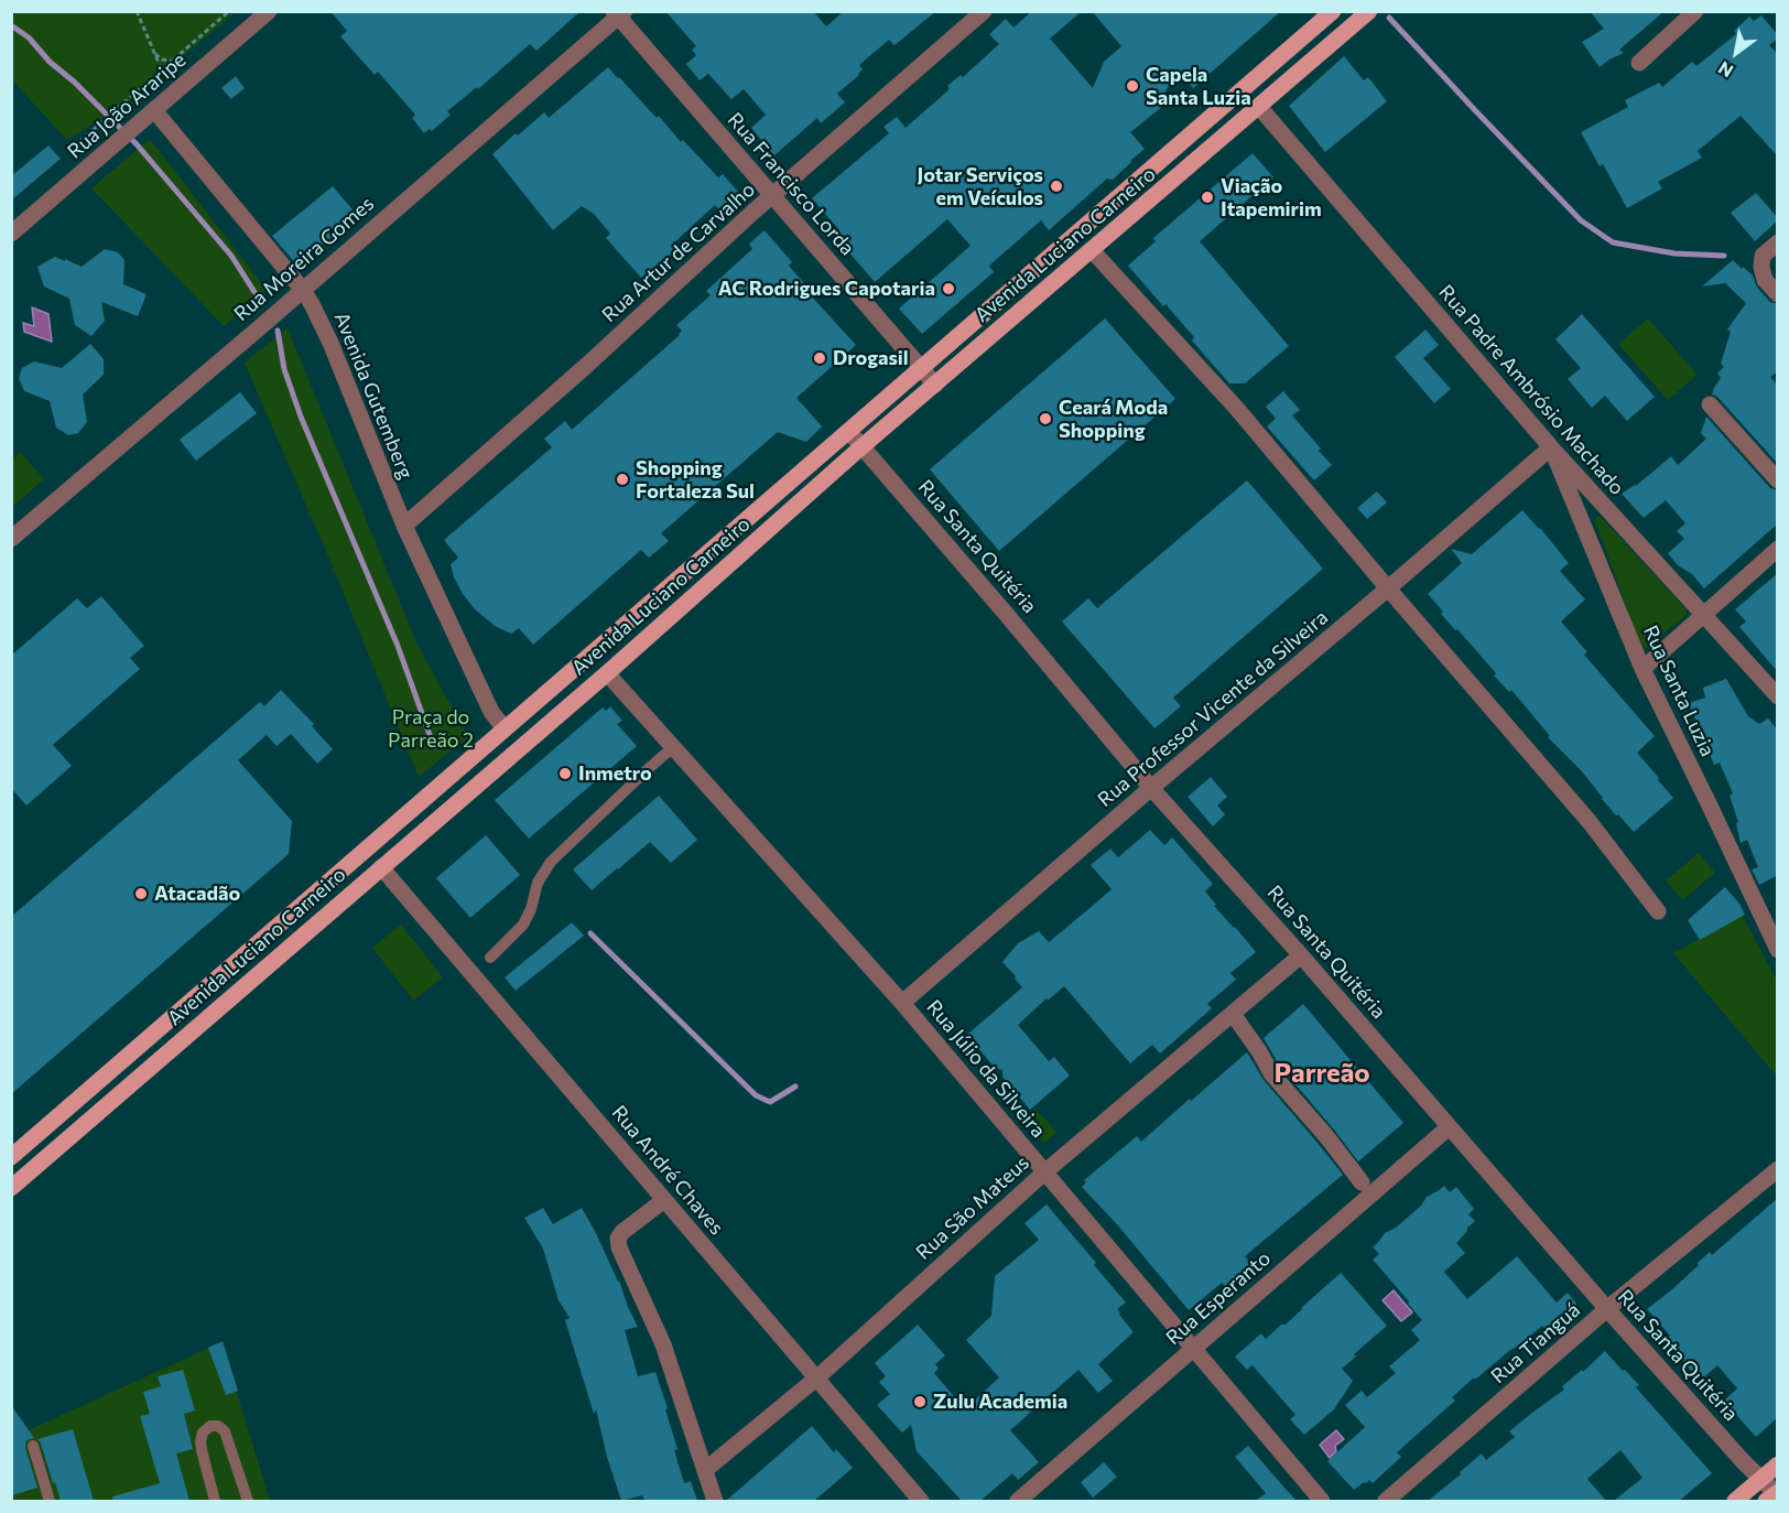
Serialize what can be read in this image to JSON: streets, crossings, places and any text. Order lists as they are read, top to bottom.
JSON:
{
  "streets": {
    "main road": ["Avenida Luciano Carneiro"],
    "street": [
      "Rua João Araripe",
      "Rua Francisco Lorda",
      "Rua Artur de Carvalho",
      "Rua Moreira Gomes",
      "Rua Padre Ambrósio Machado",
      "Avenida Gutemberg",
      "Rua Santa Quitéria",
      "Rua Santa Luzia",
      "Rua Professor Vicente da Silveira",
      "Rua Júlio da Silveira",
      "Rua André Chaves",
      "Rua São Mateus",
      "Rua Esperanto",
      "Rua Tianguá"
    ]
  },
  "crossings": [
    ["Rua João Araripe", "Avenida Gutemberg"],
    ["Rua Francisco Lorda", "Avenida Luciano Carneiro"],
    ["Rua Francisco Lorda", "Rua Artur de Carvalho"],
    ["Rua Francisco Lorda", "Rua Moreira Gomes"],
    ["Avenida Luciano Carneiro", "Rua Padre Ambrósio Machado"],
    ["Avenida Luciano Carneiro", "Avenida Gutemberg"],
    ["Avenida Luciano Carneiro", "Rua Santa Quitéria"],
    ["Avenida Luciano Carneiro", "Rua Júlio da Silveira"],
    ["Avenida Luciano Carneiro", "Rua André Chaves"],
    ["Rua Artur de Carvalho", "Avenida Gutemberg"],
    ["Rua Moreira Gomes", "Avenida Gutemberg"],
    ["Rua Padre Ambrósio Machado", "Rua Santa Luzia"],
    ["Rua Padre Ambrósio Machado", "Rua Professor Vicente da Silveira"],
    ["Rua Santa Quitéria", "Rua Professor Vicente da Silveira"],
    ["Rua Santa Quitéria", "Rua São Mateus"],
    ["Rua Santa Quitéria", "Rua Esperanto"],
    ["Rua Santa Quitéria", "Rua Tianguá"],
    ["Rua Santa Luzia", "Rua Professor Vicente da Silveira"],
    ["Rua Professor Vicente da Silveira", "Rua Júlio da Silveira"],
    ["Rua Júlio da Silveira", "Rua São Mateus"],
    ["Rua Júlio da Silveira", "Rua Esperanto"],
    ["Rua André Chaves", "Rua São Mateus"]
  ],
  "districts": ["Parreão"],
  "parks": ["Praça do Parreão 2"],
  "places": [
    "Capela Santa Luzia",
    "Jotar Serviços em Veículos",
    "Viação Itapemirim",
    "AC Rodrigues Capotaria",
    "Drogasil",
    "Ceará Moda Shopping",
    "Shopping Fortaleza Sul",
    "Inmetro",
    "Atacadão",
    "Zulu Academia"
  ],
  "north": "bottom left"
}
